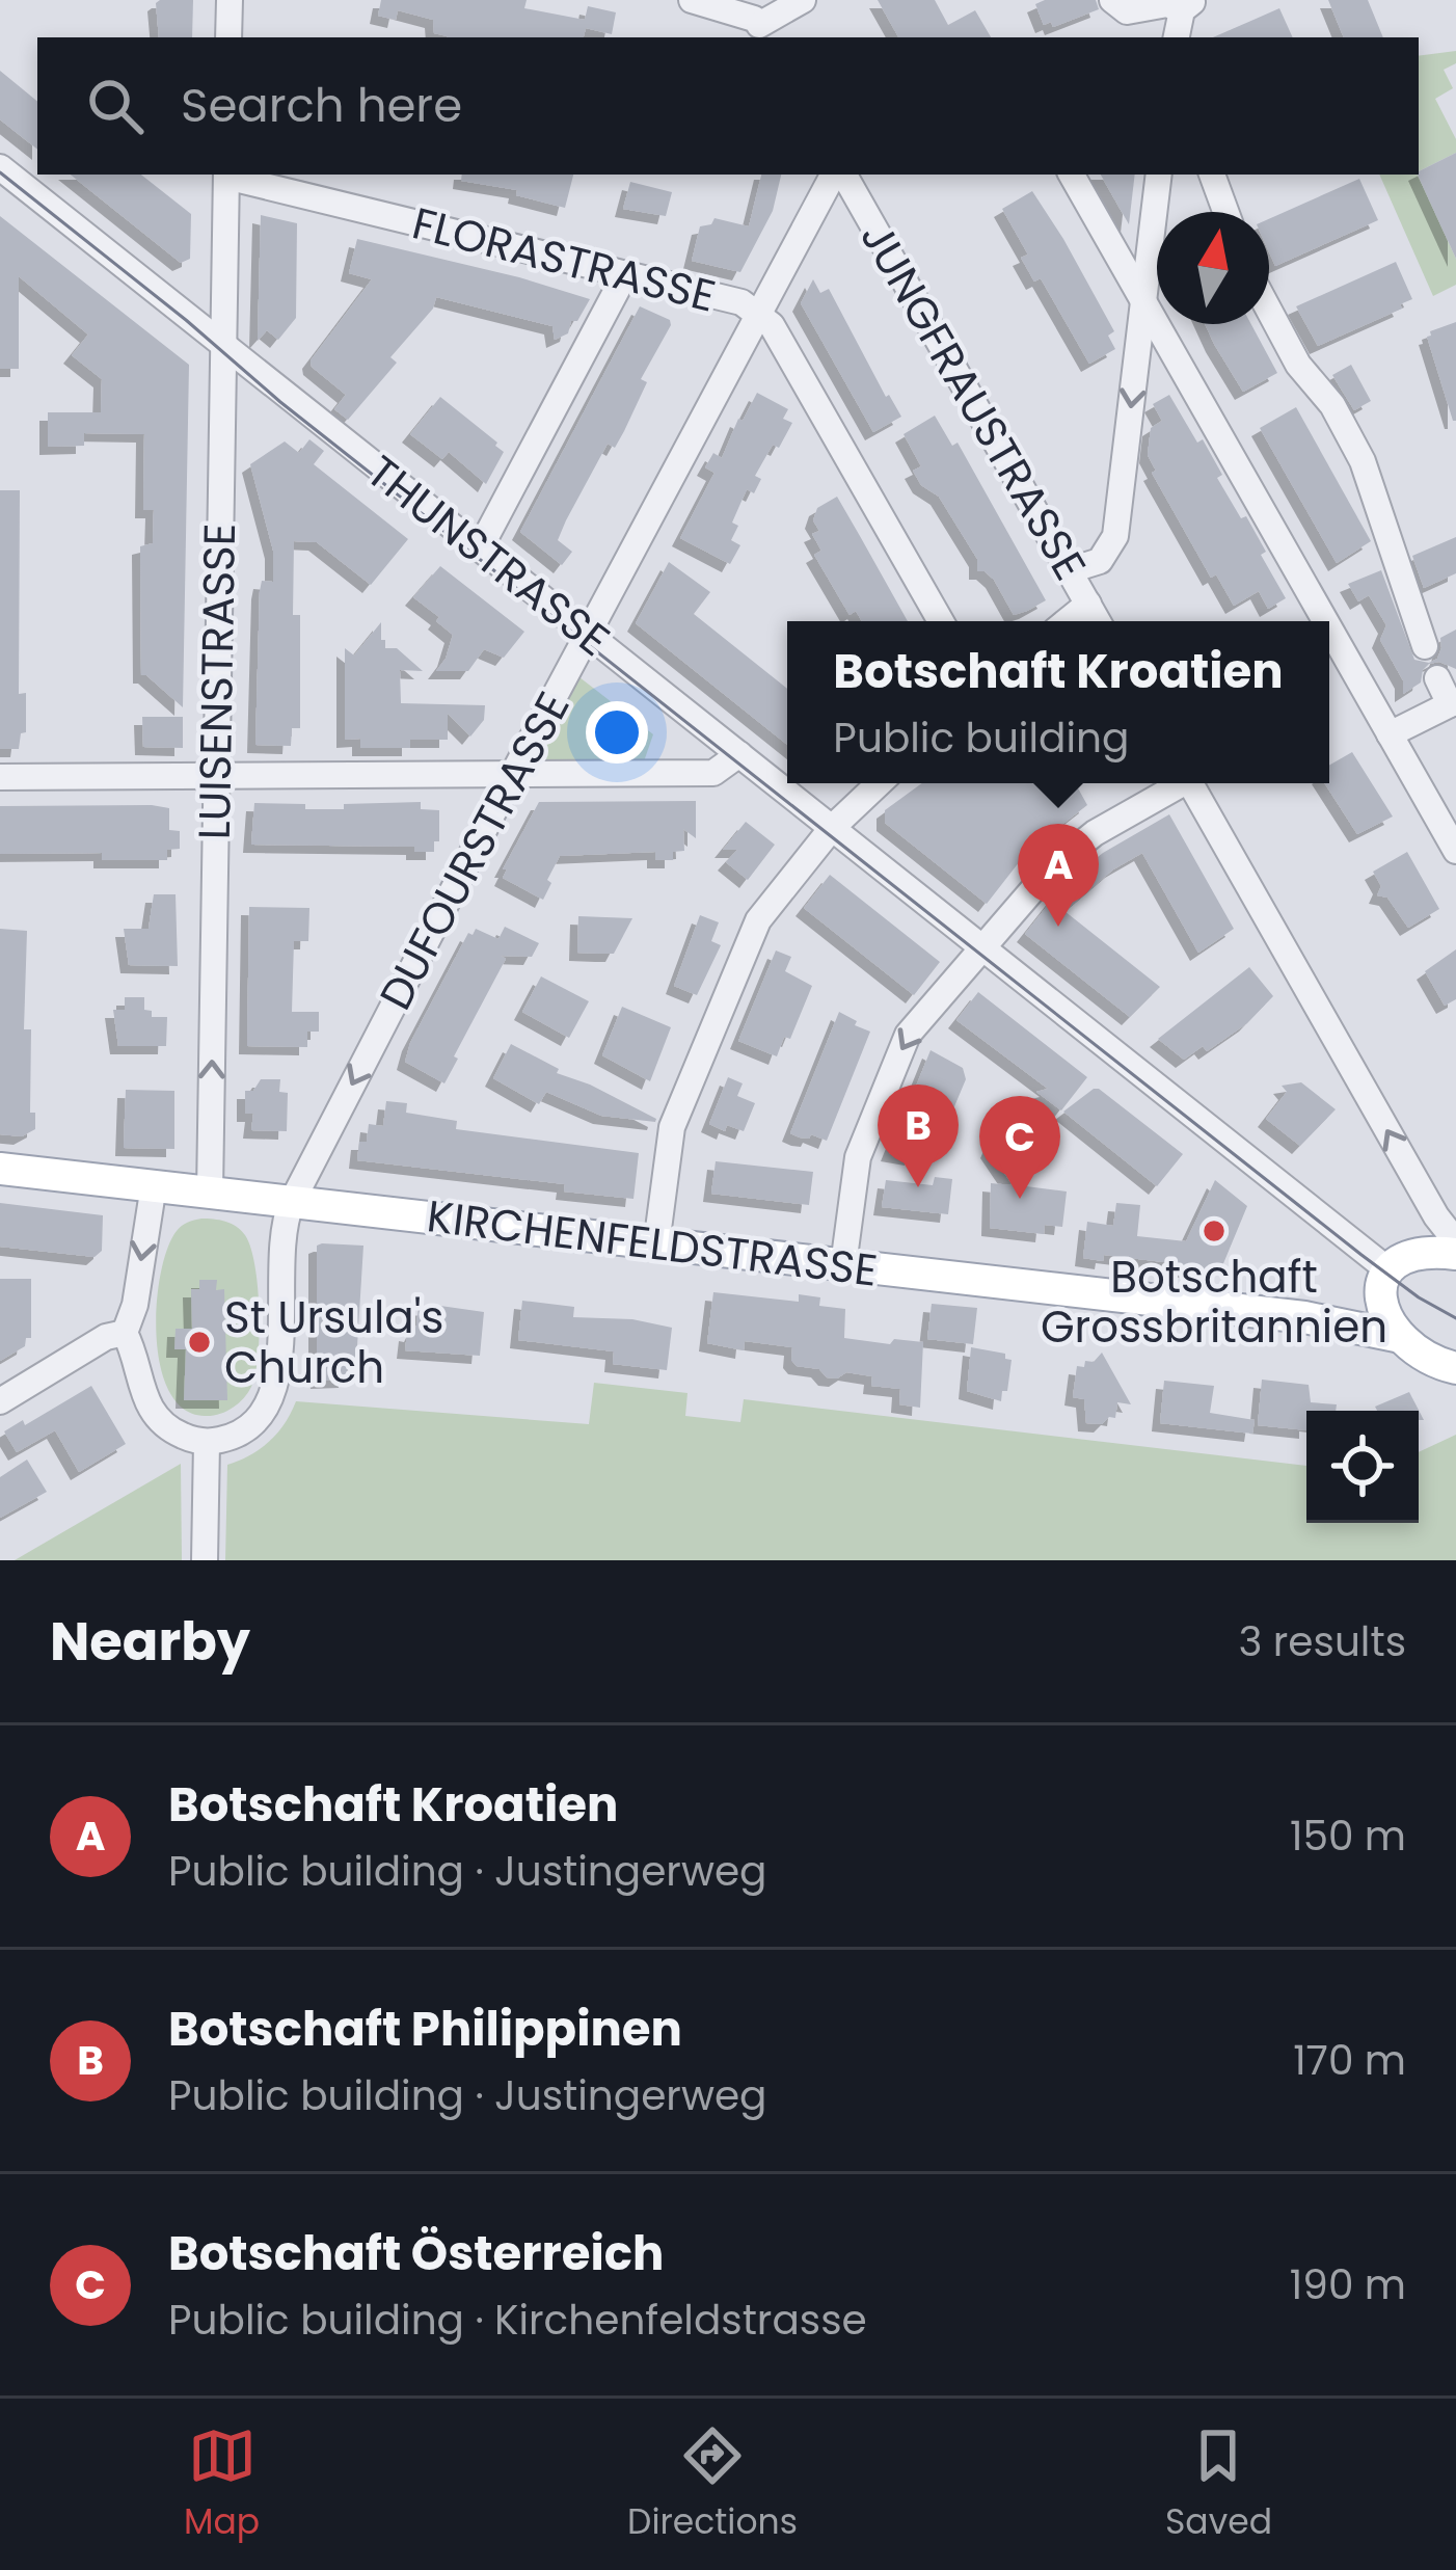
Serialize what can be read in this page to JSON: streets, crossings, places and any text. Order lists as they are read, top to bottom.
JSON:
{
  "streets": {
    "main road": ["KIRCHENFELDSTRASSE"],
    "street": [
      "FLORASTRASSE",
      "JUNGFRAUSTRASSE",
      "THUNSTRASSE",
      "LUISENSTRASSE",
      "DUFOURSTRASSE"
    ]
  },
  "crossings": [
    ["FLORASTRASSE", "LUISENSTRASSE"],
    ["FLORASTRASSE", "DUFOURSTRASSE"],
    ["THUNSTRASSE", "LUISENSTRASSE"],
    ["THUNSTRASSE", "DUFOURSTRASSE"],
    ["THUNSTRASSE", "KIRCHENFELDSTRASSE"],
    ["LUISENSTRASSE", "KIRCHENFELDSTRASSE"],
    ["DUFOURSTRASSE", "KIRCHENFELDSTRASSE"]
  ],
  "one_way": ["LUISENSTRASSE"],
  "places": ["Botschaft Grossbritannien", "St Ursula's Church"],
  "north": "top",
  "page": {
    "search": "Search here",
    "popup": ["Botschaft Kroatien", "Public building"],
    "pins": ["A", "B", "C"],
    "heading": ["Nearby", "3 results"],
    "list": [
      {
        "mark": "A",
        "name": "Botschaft Kroatien",
        "note": "Public building · Justingerweg",
        "value": "150 m"
      },
      {
        "mark": "B",
        "name": "Botschaft Philippinen",
        "note": "Public building · Justingerweg",
        "value": "170 m"
      },
      {
        "mark": "C",
        "name": "Botschaft Österreich",
        "note": "Public building · Kirchenfeldstrasse",
        "value": "190 m"
      }
    ],
    "nav": ["Map", "Directions", "Saved"]
  }
}
